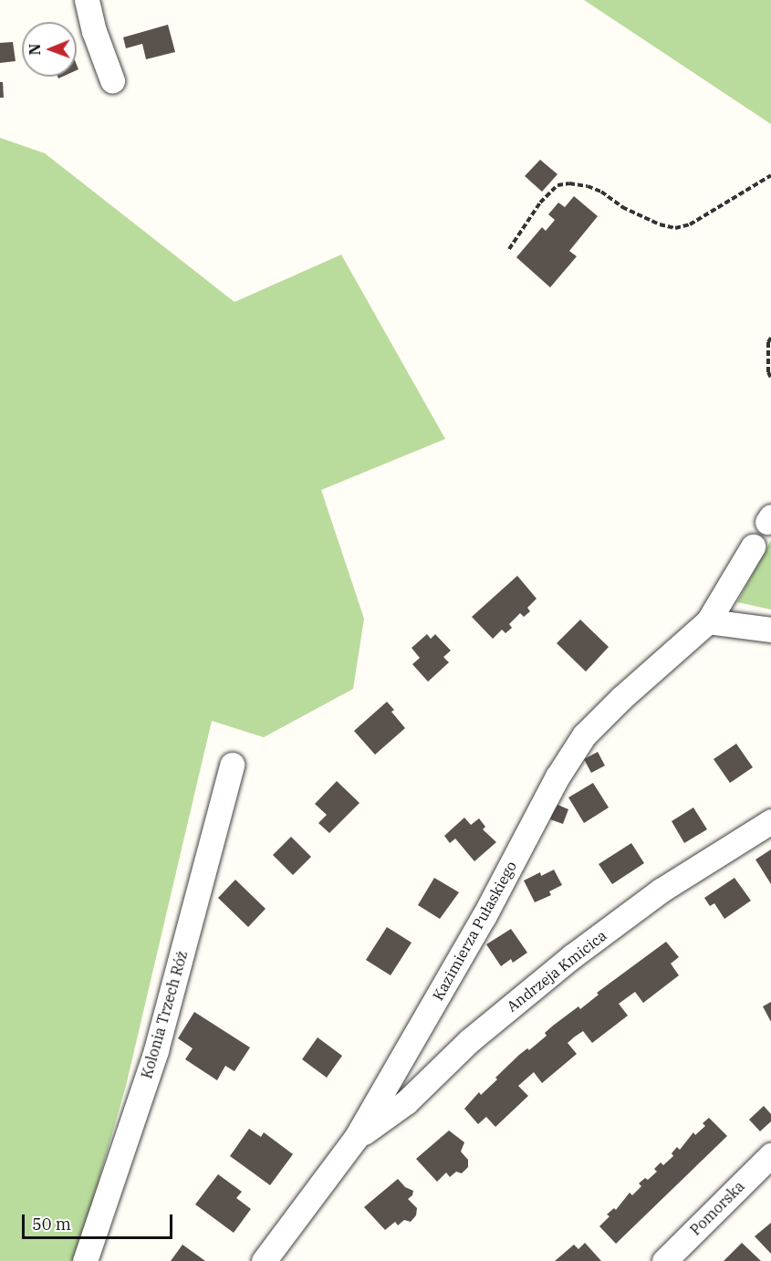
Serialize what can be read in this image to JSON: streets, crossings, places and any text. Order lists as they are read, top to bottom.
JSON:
{
  "streets": {
    "street": [
      "Kazimierza Pułaskiego",
      "Andrzeja Kmicica",
      "Kolonia Trzech Róż",
      "Pomorska"
    ]
  },
  "crossings": [
    ["Kazimierza Pułaskiego", "Andrzeja Kmicica"]
  ],
  "scale_bar": "50 m",
  "north": "left"
}
